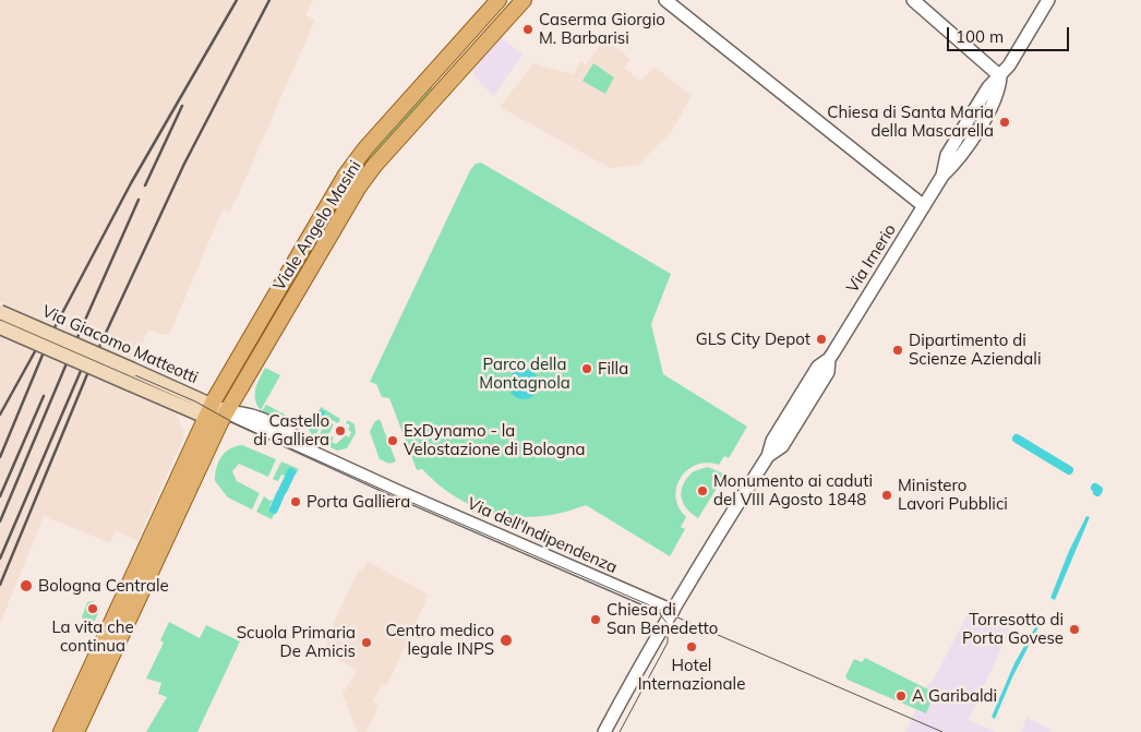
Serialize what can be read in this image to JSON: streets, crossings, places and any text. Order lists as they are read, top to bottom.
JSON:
{
  "streets": {
    "main road": ["Viale Angelo Masini", "Via Giacomo Matteotti"],
    "street": ["Via Irnerio", "Via dell'Indipendenza"]
  },
  "crossings": [
    ["Viale Angelo Masini", "Via Giacomo Matteotti"],
    ["Viale Angelo Masini", "Via dell'Indipendenza"],
    ["Via Irnerio", "Via dell'Indipendenza"],
    ["Via Giacomo Matteotti", "Via dell'Indipendenza"]
  ],
  "parks": ["Parco della Montagnola"],
  "places": [
    "Caserma Giorgio M. Barbarisi",
    "Chiesa di Santa Maria della Mascarella",
    "GLS City Depot",
    "Dipartimento di Scienze Aziendali",
    "Filla",
    "Castello di Galliera",
    "ExDynamo - la Velostazione di Bologna",
    "Monumento ai caduti del VIII Agosto 1848",
    "Ministero Lavori Pubblici",
    "Porta Galliera",
    "Bologna Centrale",
    "La vita che continua",
    "Chiesa di San Benedetto",
    "Torresotto di Porta Govese",
    "Centro medico legale INPS",
    "Scuola Primaria De Amicis",
    "Hotel Internazionale",
    "A Garibaldi"
  ],
  "scale_bar": "100 m"
}
